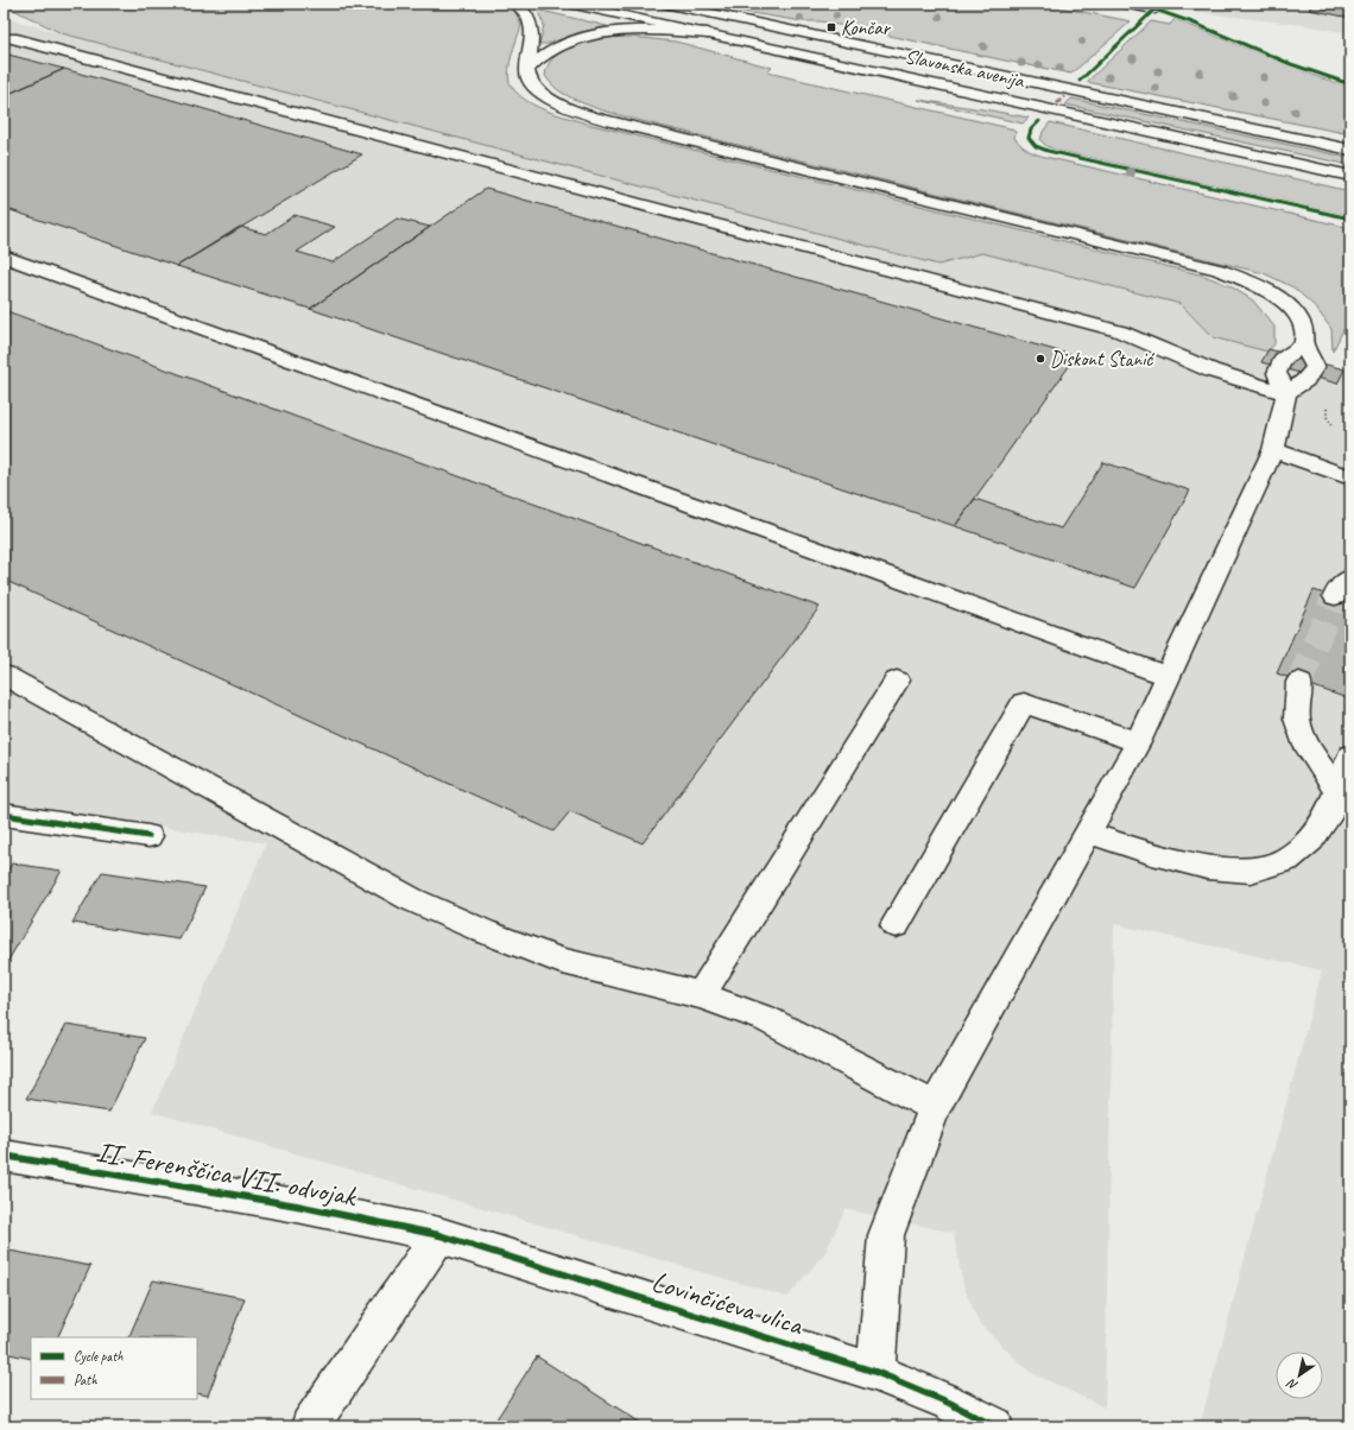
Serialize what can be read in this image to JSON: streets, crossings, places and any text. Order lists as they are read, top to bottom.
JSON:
{
  "streets": {
    "main road": ["Slavonska avenija", "II. Ferenščica VII. odvojak", "Lovinčićeva ulica"]
  },
  "crossings": [
    ["II. Ferenščica VII. odvojak", "Lovinčićeva ulica"]
  ],
  "places": {
    "transit": ["Končar"],
    "other": ["Diskont Stanić"]
  },
  "legend": ["Cycle path", "Path"],
  "north": "bottom left"
}
